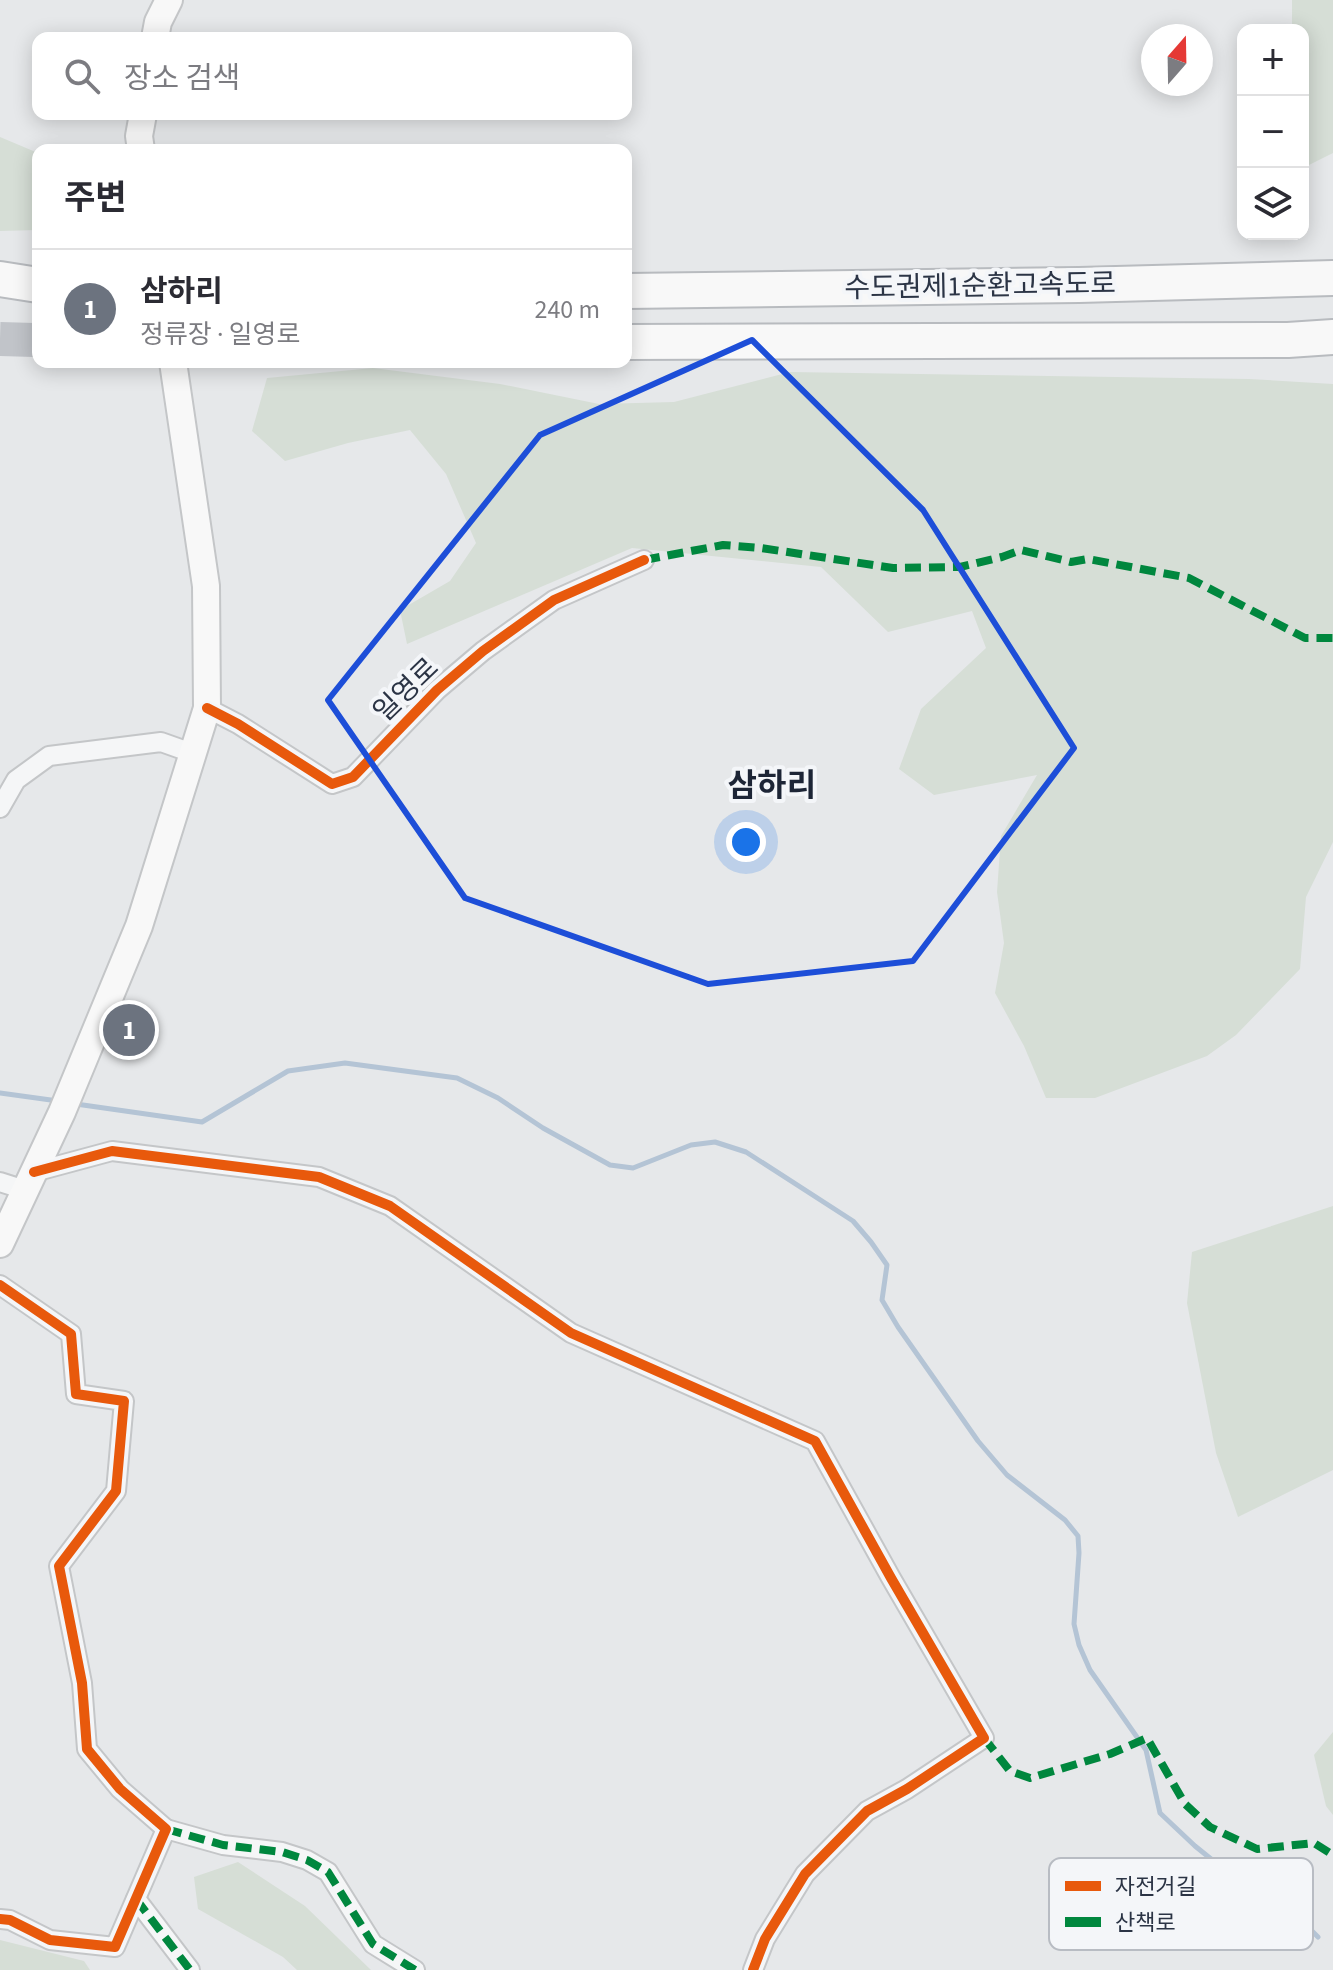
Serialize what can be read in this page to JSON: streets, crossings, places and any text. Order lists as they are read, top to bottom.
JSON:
{
  "streets": {
    "highway": ["수도권제1순환고속도로"],
    "street": ["일영로"]
  },
  "districts": ["삼하리"],
  "legend": ["자전거길", "산책로"],
  "north": "top",
  "page": {
    "map_buttons": ["+", "−"],
    "search": "장소 검색",
    "heading": "주변",
    "list": [
      {
        "mark": "1",
        "name": "삼하리",
        "note": "정류장 · 일영로",
        "value": "240 m"
      }
    ],
    "pins": "1"
  }
}
